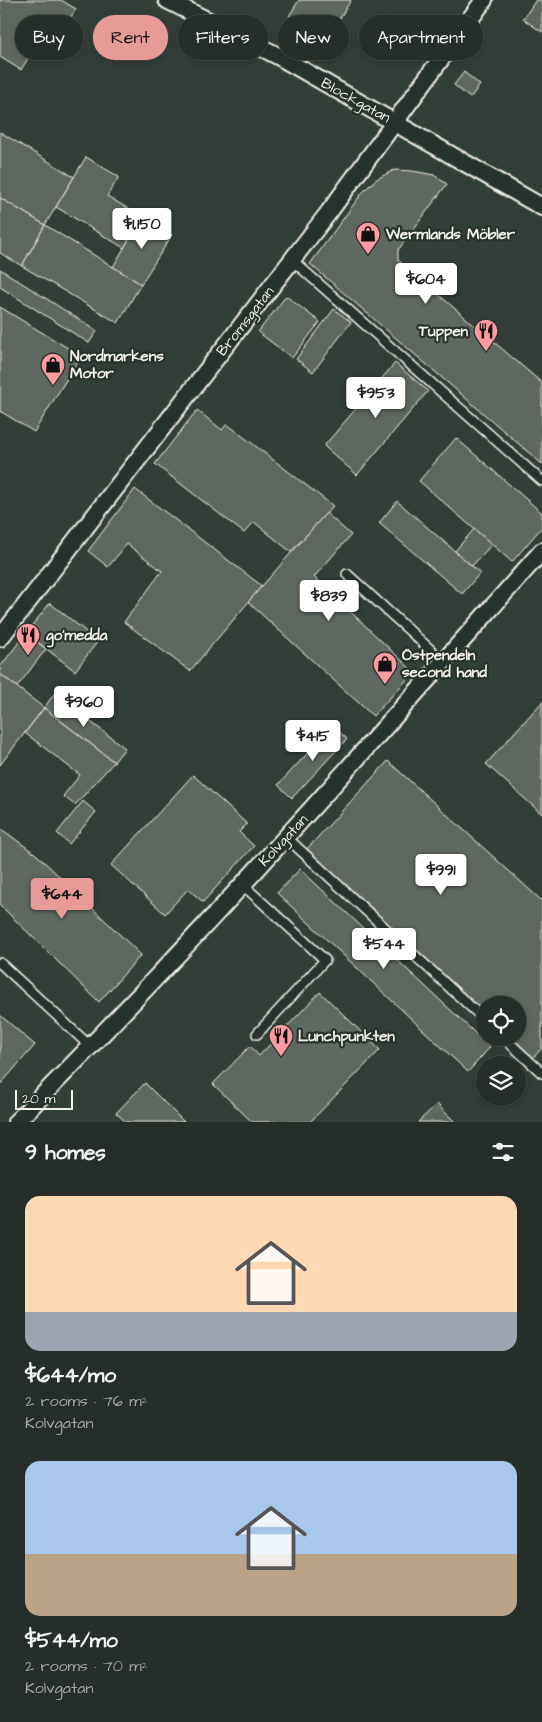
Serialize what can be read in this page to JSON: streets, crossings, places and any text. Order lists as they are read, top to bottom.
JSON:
{
  "streets": {
    "street": ["Blockgatan", "Bromsgatan", "Kolvgatan"]
  },
  "crossings": [
    ["Blockgatan", "Bromsgatan"]
  ],
  "places": {
    "shop": ["Wermlands Möbler", "Nordmarkens Motor", "Östpendeln second hand"],
    "restaurant": ["Tuppen", "go'medda", "Lunchpunkten"]
  },
  "scale_bar": "20 m",
  "page": {
    "chip": [
      "Buy",
      "Rent",
      "Filters",
      "New",
      "Apartment"
    ],
    "price": [
      "$1,150",
      "$604",
      "$953",
      "$839",
      "$960",
      "$415",
      "$991",
      "$644",
      "$544"
    ],
    "scale": "20 m",
    "heading": "9 homes",
    "list": [
      {
        "name": "$644/mo",
        "note": "2 rooms · 76 m² · Kolvgatan"
      },
      {
        "name": "$544/mo",
        "note": "2 rooms · 70 m² · Kolvgatan"
      }
    ]
  }
}
